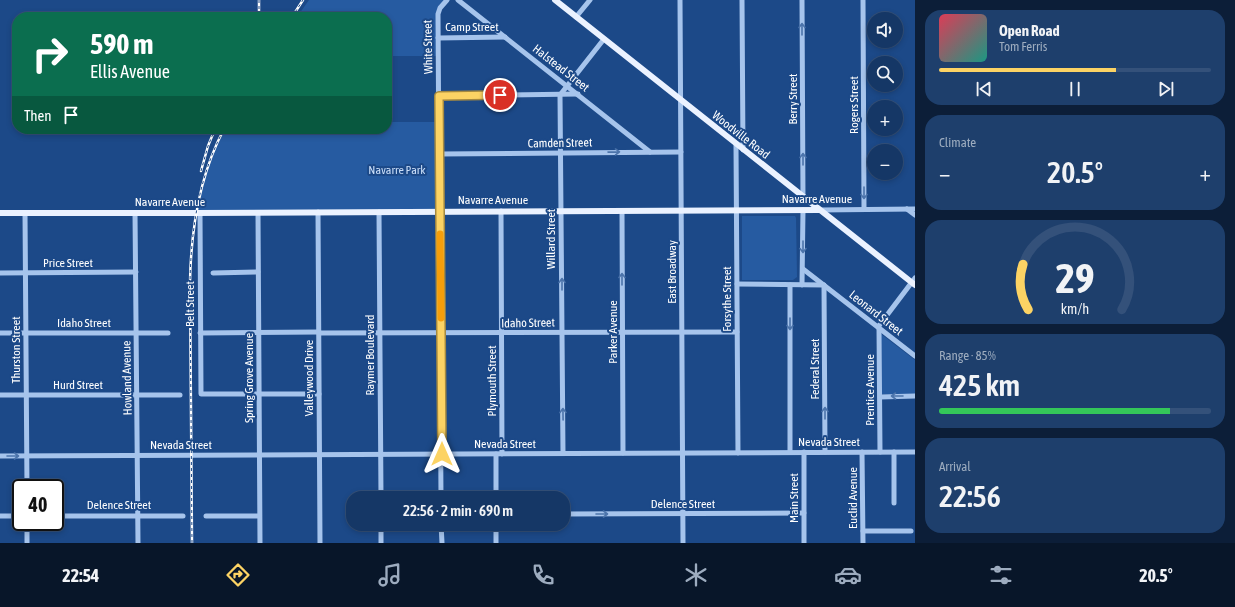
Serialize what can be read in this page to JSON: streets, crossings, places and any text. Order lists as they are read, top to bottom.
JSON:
{
  "streets": {
    "main road": ["Woodville Road", "Navarre Avenue"],
    "street": [
      "Camp Street",
      "White Street",
      "Halstead Street",
      "Berry Street",
      "Rogers Street",
      "Camden Street",
      "Willard Street",
      "Price Street",
      "East Broadway",
      "Forsythe Street",
      "Belt Street",
      "Leonard Street",
      "Idaho Street",
      "Parker Avenue",
      "Thurston Street",
      "Raymer Boulevard",
      "Federal Street",
      "Howland Avenue",
      "Spring Grove Avenue",
      "Valleywood Drive",
      "Plymouth Street",
      "Hurd Street",
      "Prentice Avenue",
      "Nevada Street",
      "Main Street",
      "Euclid Avenue",
      "Delence Street"
    ]
  },
  "crossings": [
    ["Camp Street", "White Street"],
    ["Camp Street", "Halstead Street"],
    ["White Street", "Camden Street"],
    ["White Street", "Navarre Avenue"],
    ["White Street", "Idaho Street"],
    ["White Street", "Nevada Street"],
    ["Halstead Street", "Camden Street"],
    ["Berry Street", "Woodville Road"],
    ["Rogers Street", "Navarre Avenue"],
    ["Woodville Road", "Navarre Avenue"],
    ["Woodville Road", "East Broadway"],
    ["Woodville Road", "Forsythe Street"],
    ["Camden Street", "Willard Street"],
    ["Camden Street", "East Broadway"],
    ["Navarre Avenue", "Willard Street"],
    ["Navarre Avenue", "East Broadway"],
    ["Navarre Avenue", "Forsythe Street"],
    ["Navarre Avenue", "Belt Street"],
    ["Navarre Avenue", "Parker Avenue"],
    ["Navarre Avenue", "Thurston Street"],
    ["Navarre Avenue", "Raymer Boulevard"],
    ["Navarre Avenue", "Howland Avenue"],
    ["Navarre Avenue", "Spring Grove Avenue"],
    ["Navarre Avenue", "Valleywood Drive"],
    ["Navarre Avenue", "Plymouth Street"],
    ["Willard Street", "Idaho Street"],
    ["Willard Street", "Nevada Street"],
    ["Price Street", "Thurston Street"],
    ["Price Street", "Howland Avenue"],
    ["East Broadway", "Idaho Street"],
    ["East Broadway", "Nevada Street"],
    ["East Broadway", "Delence Street"],
    ["Forsythe Street", "Idaho Street"],
    ["Forsythe Street", "Nevada Street"],
    ["Belt Street", "Idaho Street"],
    ["Belt Street", "Spring Grove Avenue"],
    ["Leonard Street", "Federal Street"],
    ["Leonard Street", "Prentice Avenue"],
    ["Idaho Street", "Parker Avenue"],
    ["Idaho Street", "Thurston Street"],
    ["Idaho Street", "Raymer Boulevard"],
    ["Idaho Street", "Howland Avenue"],
    ["Idaho Street", "Spring Grove Avenue"],
    ["Idaho Street", "Valleywood Drive"],
    ["Idaho Street", "Plymouth Street"],
    ["Parker Avenue", "Nevada Street"],
    ["Thurston Street", "Hurd Street"],
    ["Thurston Street", "Nevada Street"],
    ["Raymer Boulevard", "Nevada Street"],
    ["Federal Street", "Nevada Street"],
    ["Howland Avenue", "Hurd Street"],
    ["Howland Avenue", "Nevada Street"],
    ["Howland Avenue", "Delence Street"],
    ["Spring Grove Avenue", "Nevada Street"],
    ["Valleywood Drive", "Nevada Street"],
    ["Plymouth Street", "Nevada Street"],
    ["Prentice Avenue", "Nevada Street"],
    ["Nevada Street", "Main Street"],
    ["Nevada Street", "Euclid Avenue"],
    ["Main Street", "Delence Street"]
  ],
  "one_way": [
    "Berry Street",
    "Rogers Street",
    "Camden Street",
    "Willard Street",
    "Parker Avenue"
  ],
  "parks": ["Navarre Park"],
  "page": {
    "map_buttons": ["+", "−"],
    "turn": ["590 m", "Ellis Avenue"],
    "song": ["Open Road", "Tom Ferris"],
    "then": "Then",
    "tile": [
      "Climate",
      ["Range · 85%", "425 km"],
      ["Arrival", "22:56"]
    ],
    "heat": ["−", "20.5°", "+"],
    "limit": "40",
    "trip": "22:56 · 2 min · 690 m",
    "tabs": ["22:54", "20.5°"],
    "gauge": ["29", "km/h"]
  }
}
